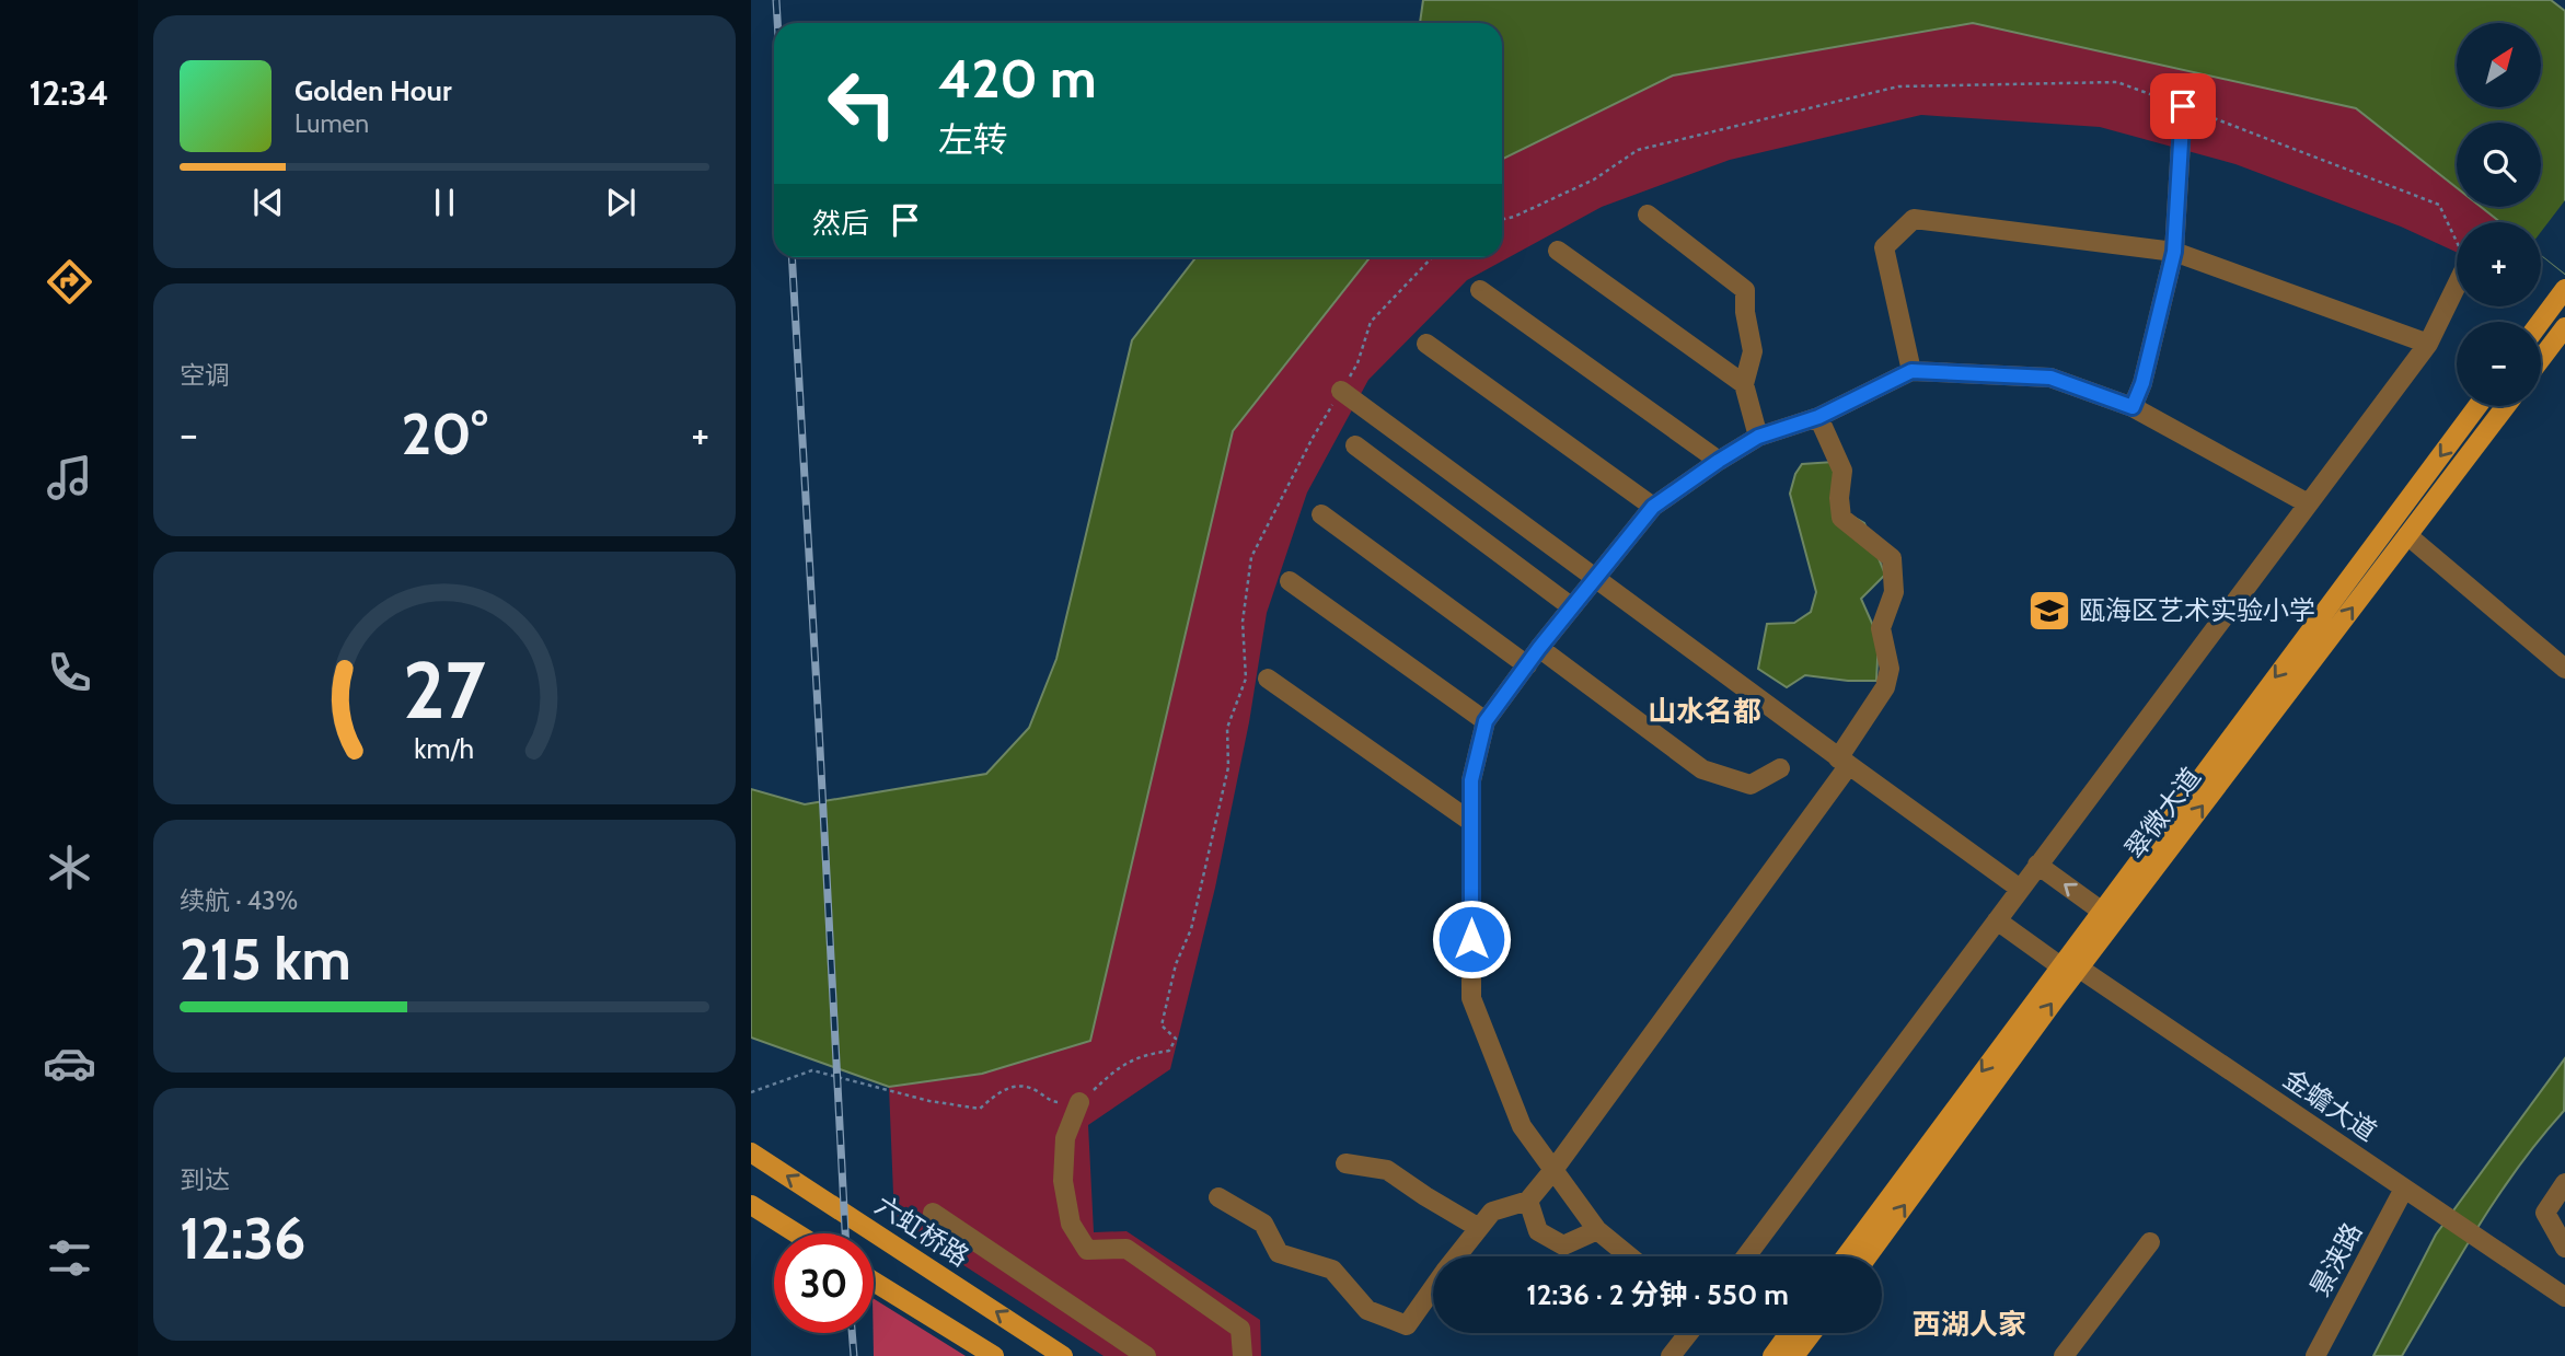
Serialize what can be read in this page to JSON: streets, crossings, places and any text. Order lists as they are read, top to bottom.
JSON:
{
  "streets": {
    "main road": ["翠微大道", "六虹桥路"],
    "street": ["金蟾大道", "景浃路"]
  },
  "crossings": [
    ["翠微大道", "金蟾大道"],
    ["金蟾大道", "景浃路"]
  ],
  "districts": ["山水名都", "西湖人家"],
  "places": {
    "school or university": ["瓯海区艺术实验小学"]
  },
  "north": "top right",
  "page": {
    "tabs": "12:34",
    "map_buttons": ["+", "−"],
    "turn": ["420 m", "左转"],
    "song": ["Golden Hour", "Lumen"],
    "then": "然后",
    "tile": [
      "空调",
      ["续航 · 43%", "215 km"],
      ["到达", "12:36"]
    ],
    "heat": ["−", "20°", "+"],
    "limit": "30",
    "trip": "12:36 · 2 分钟 · 550 m",
    "gauge": ["27", "km/h"]
  }
}
